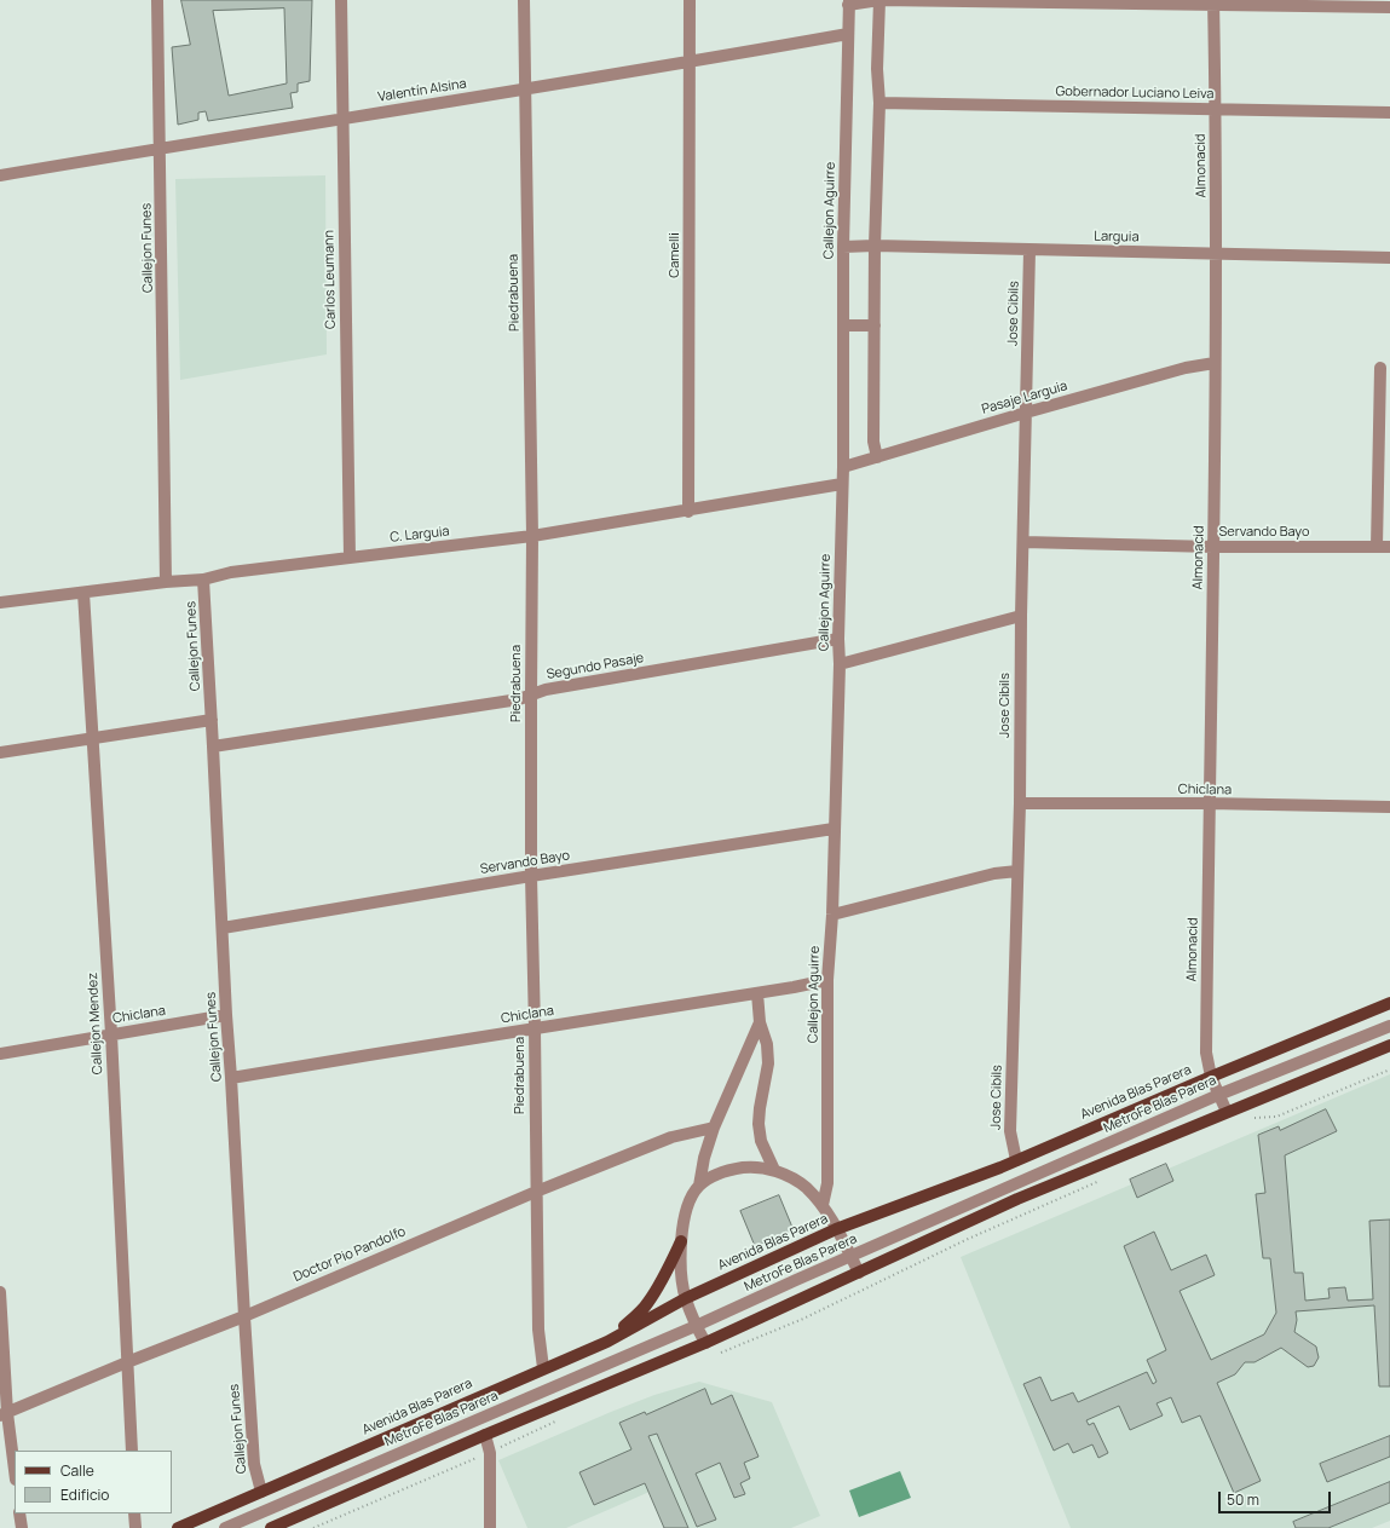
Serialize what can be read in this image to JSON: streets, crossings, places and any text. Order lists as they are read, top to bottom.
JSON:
{
  "streets": {
    "main road": ["Avenida Blas Parera"],
    "street": [
      "Valentín Alsina",
      "Gobernador Luciano Leiva",
      "Almonacid",
      "Callejon Aguirre",
      "Larguia",
      "Callejon Funes",
      "Camelli",
      "Carlos Leumann",
      "Piedrabuena",
      "Jose Cibils",
      "Pasaje Larguia",
      "Servando Bayo",
      "C. Larguia",
      "Segundo Pasaje",
      "Chiclana",
      "Callejon Mendez",
      "MetroFe Blas Parera",
      "Doctor Pio Pandolfo"
    ]
  },
  "crossings": [
    ["Valentín Alsina", "Callejon Aguirre"],
    ["Valentín Alsina", "Callejon Funes"],
    ["Valentín Alsina", "Camelli"],
    ["Valentín Alsina", "Carlos Leumann"],
    ["Valentín Alsina", "Piedrabuena"],
    ["Gobernador Luciano Leiva", "Almonacid"],
    ["Almonacid", "Larguia"],
    ["Almonacid", "Pasaje Larguia"],
    ["Almonacid", "Servando Bayo"],
    ["Almonacid", "Chiclana"],
    ["Almonacid", "Avenida Blas Parera"],
    ["Almonacid", "MetroFe Blas Parera"],
    ["Callejon Aguirre", "Larguia"],
    ["Callejon Aguirre", "Pasaje Larguia"],
    ["Callejon Aguirre", "Servando Bayo"],
    ["Callejon Aguirre", "C. Larguia"],
    ["Callejon Aguirre", "Segundo Pasaje"],
    ["Callejon Aguirre", "Chiclana"],
    ["Larguia", "Jose Cibils"],
    ["Callejon Funes", "Servando Bayo"],
    ["Callejon Funes", "C. Larguia"],
    ["Callejon Funes", "Segundo Pasaje"],
    ["Callejon Funes", "Chiclana"],
    ["Callejon Funes", "Avenida Blas Parera"],
    ["Callejon Funes", "Doctor Pio Pandolfo"],
    ["Camelli", "C. Larguia"],
    ["Carlos Leumann", "C. Larguia"],
    ["Piedrabuena", "Servando Bayo"],
    ["Piedrabuena", "C. Larguia"],
    ["Piedrabuena", "Segundo Pasaje"],
    ["Piedrabuena", "Chiclana"],
    ["Piedrabuena", "Avenida Blas Parera"],
    ["Piedrabuena", "Doctor Pio Pandolfo"],
    ["Jose Cibils", "Pasaje Larguia"],
    ["Jose Cibils", "Servando Bayo"],
    ["Jose Cibils", "Chiclana"],
    ["Jose Cibils", "Avenida Blas Parera"],
    ["C. Larguia", "Callejon Mendez"],
    ["Chiclana", "Callejon Mendez"],
    ["Callejon Mendez", "Doctor Pio Pandolfo"]
  ],
  "legend": ["Calle", "Edificio"],
  "scale_bar": "50 m"
}
